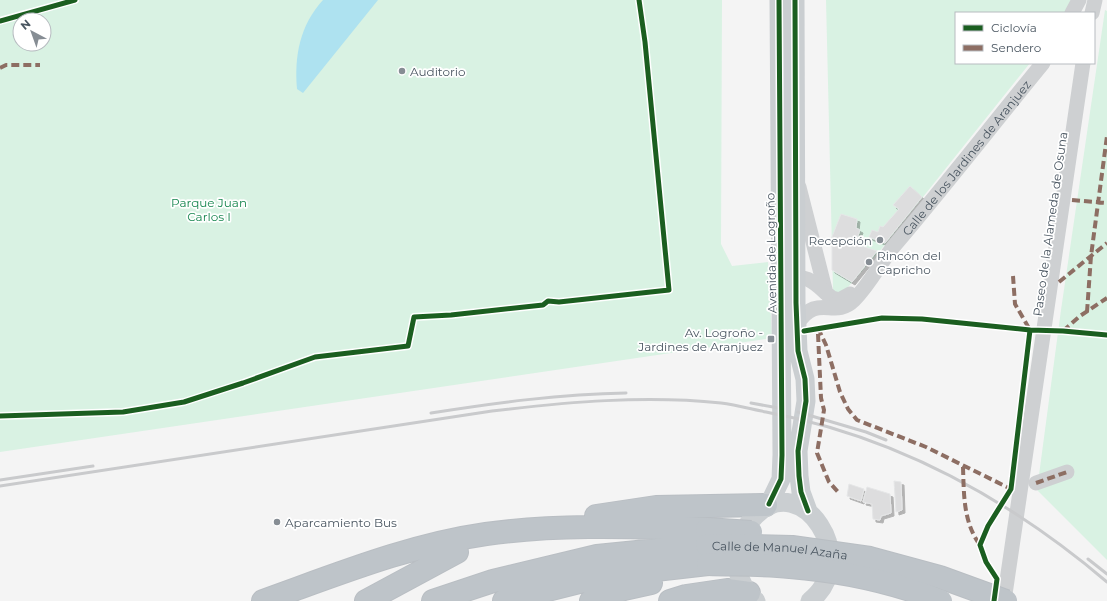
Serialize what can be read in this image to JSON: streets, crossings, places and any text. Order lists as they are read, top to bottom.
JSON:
{
  "streets": {
    "highway": ["Calle de Manuel Azaña"],
    "main road": ["Avenida de Logroño"],
    "street": ["Calle de los Jardines de Aranjuez", "Paseo de la Alameda de Osuna"]
  },
  "crossings": [
    ["Calle de los Jardines de Aranjuez", "Avenida de Logroño"]
  ],
  "parks": ["Parque Juan Carlos I"],
  "places": {
    "other": [
      "Auditorio",
      "Recepción",
      "Rincón del Capricho",
      "Aparcamiento Bus"
    ],
    "transit": ["Av. Logroño - Jardines de Aranjuez"]
  },
  "legend": ["Ciclovía", "Sendero"],
  "north": "top left"
}
